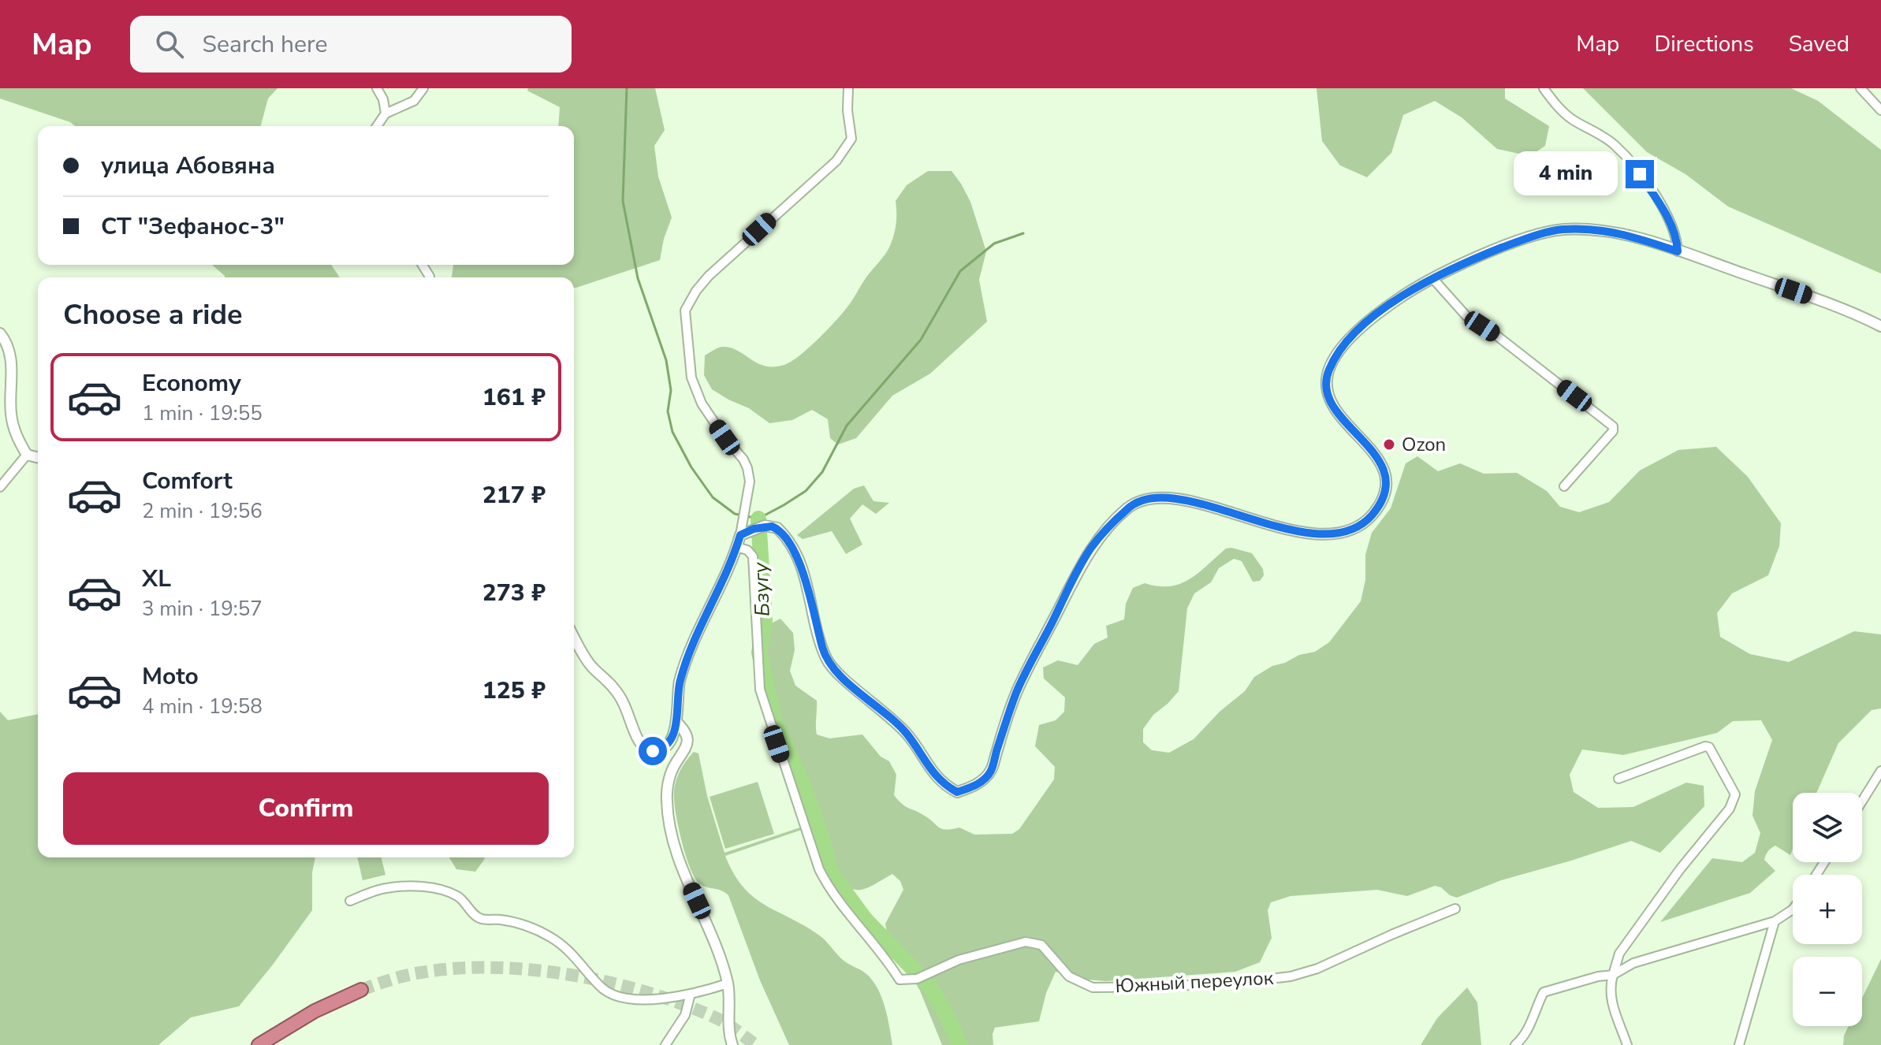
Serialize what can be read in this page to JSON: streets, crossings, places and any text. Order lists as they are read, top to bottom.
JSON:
{
  "streets": {
    "street": ["Южный переулок"]
  },
  "water": ["Бзугу"],
  "places": ["Ozon"],
  "page": {
    "header": "Map",
    "search": "Search here",
    "nav": ["Map", "Directions", "Saved"],
    "banner": ["улица Абовяна", "СТ \"Зефанос-3\""],
    "bubble": "4 min",
    "heading": "Choose a ride",
    "list": [
      {
        "name": "Economy",
        "note": "1 min · 19:55",
        "value": "161 ₽"
      },
      {
        "name": "Comfort",
        "note": "2 min · 19:56",
        "value": "217 ₽"
      },
      {
        "name": "XL",
        "note": "3 min · 19:57",
        "value": "273 ₽"
      },
      {
        "name": "Moto",
        "note": "4 min · 19:58",
        "value": "125 ₽"
      }
    ],
    "buttons": "Confirm",
    "map_buttons": ["+", "−"]
  }
}
